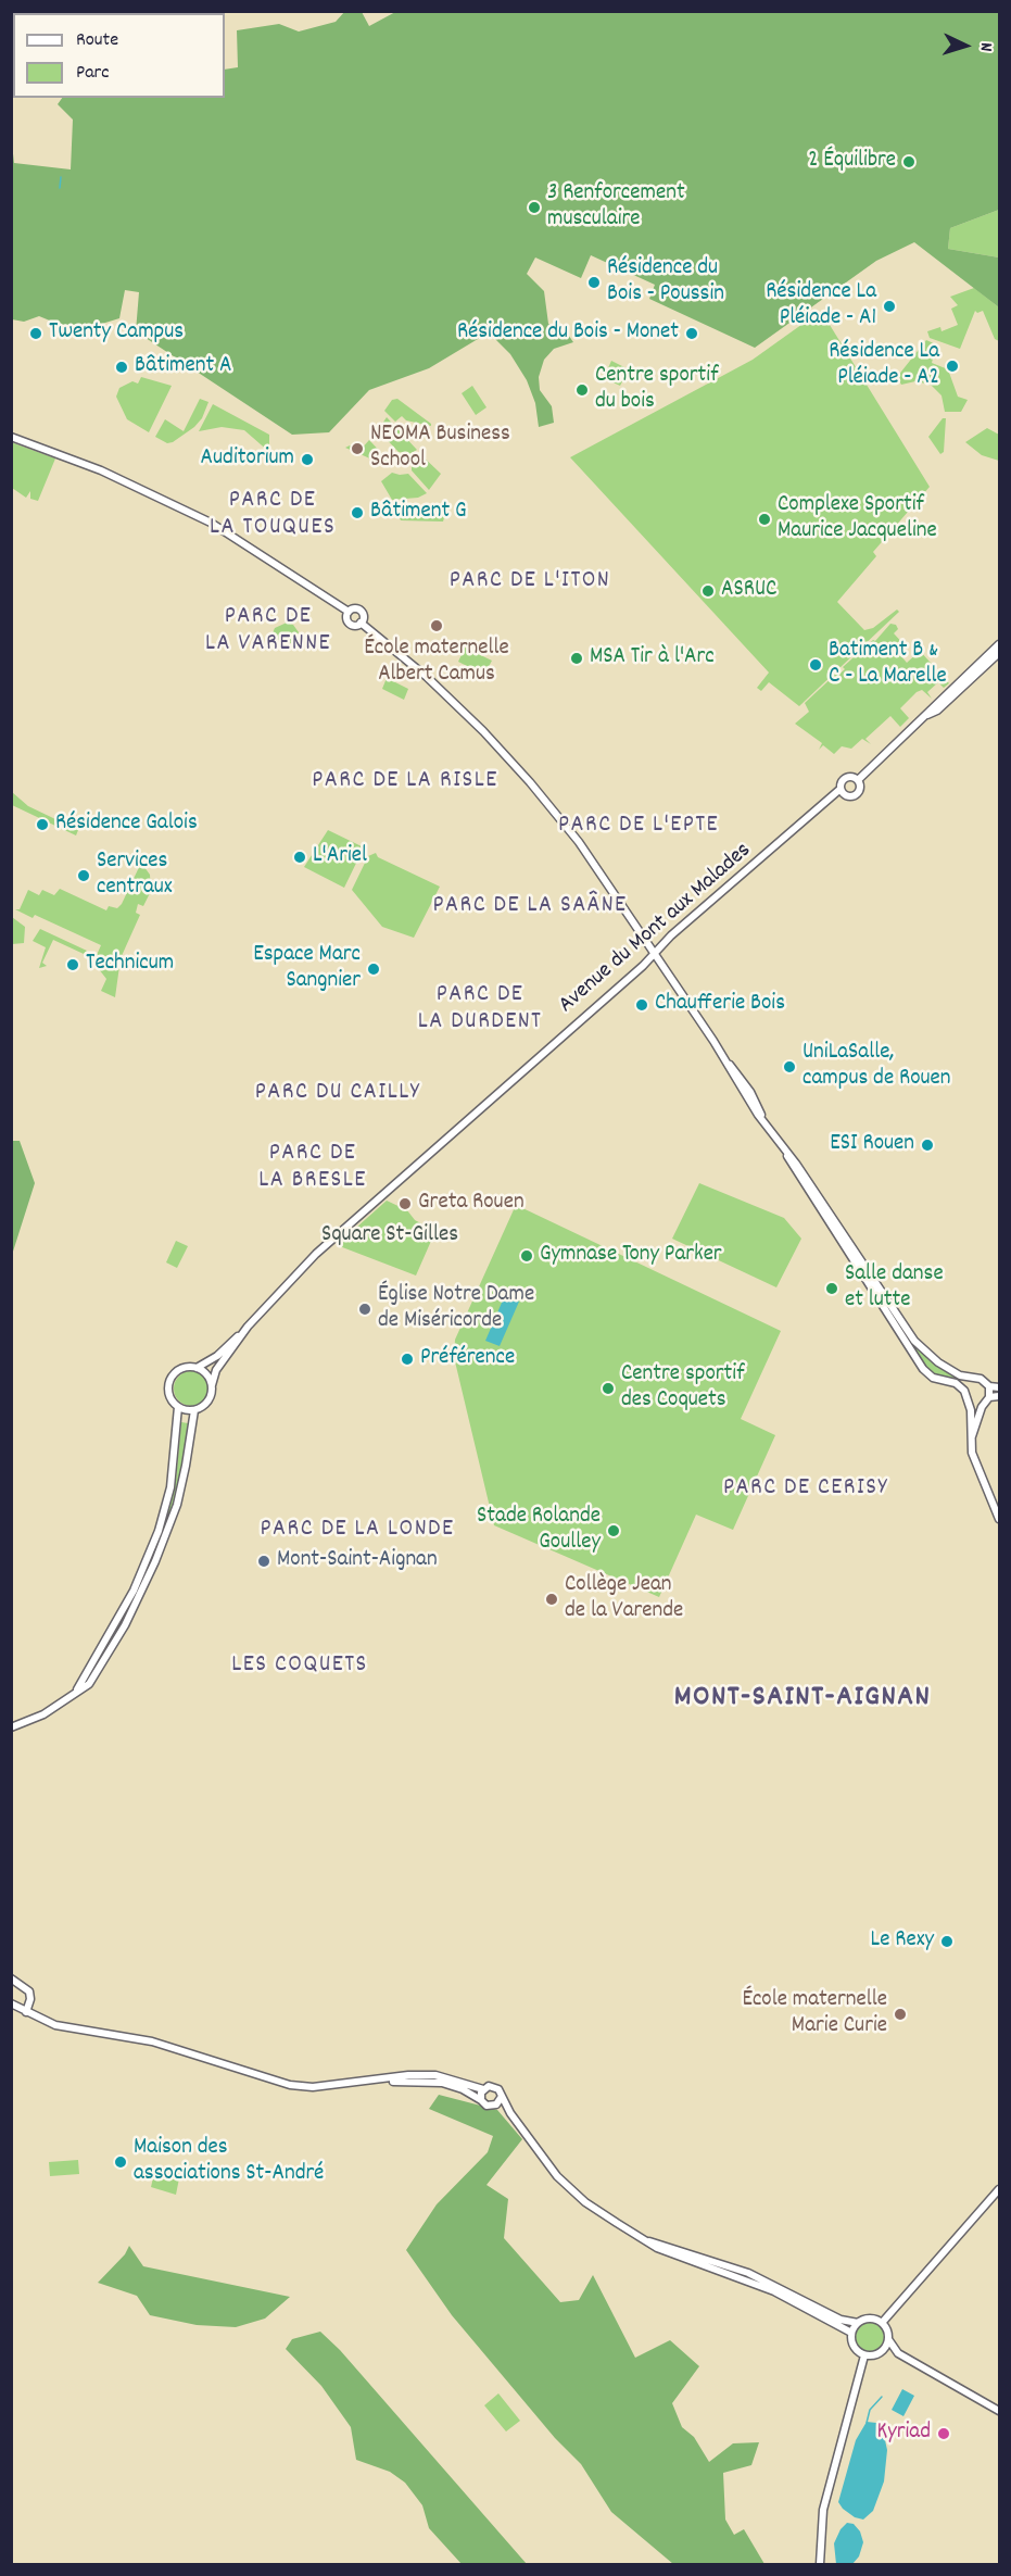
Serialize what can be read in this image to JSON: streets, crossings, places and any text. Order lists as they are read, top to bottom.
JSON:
{
  "streets": {
    "street": ["Avenue du Mont aux Malades"]
  },
  "districts": [
    "PARC DE LA TOUQUES",
    "PARC DE L'ITON",
    "PARC DE LA VARENNE",
    "PARC DE LA RISLE",
    "PARC DE L'EPTE",
    "PARC DE LA SAÂNE",
    "PARC DE LA DURDENT",
    "PARC DU CAILLY",
    "PARC DE LA BRESLE",
    "PARC DE CERISY",
    "PARC DE LA LONDE",
    "LES COQUETS",
    "MONT-SAINT-AIGNAN"
  ],
  "parks": ["Square St-Gilles"],
  "places": [
    "2 Équilibre",
    "3 Renforcement musculaire",
    "Résidence du Bois - Poussin",
    "Résidence La Pléiade - A1",
    "Twenty Campus",
    "Résidence du Bois - Monet",
    "Résidence La Pléiade - A2",
    "Bâtiment A",
    "Centre sportif du bois",
    "NEOMA Business School",
    "Auditorium",
    "Bâtiment G",
    "Complexe Sportif Maurice Jacqueline",
    "ASRUC",
    "École maternelle Albert Camus",
    "MSA Tir à l'Arc",
    "Batiment B & C - La Marelle",
    "Résidence Galois",
    "L'Ariel",
    "Services centraux",
    "Technicum",
    "Espace Marc Sangnier",
    "Chaufferie Bois",
    "UniLaSalle, campus de Rouen",
    "ESI Rouen",
    "Greta Rouen",
    "Gymnase Tony Parker",
    "Salle danse et lutte",
    "Église Notre Dame de Miséricorde",
    "Préférence",
    "Centre sportif des Coquets",
    "Stade Rolande Goulley",
    "Mont-Saint-Aignan",
    "Collège Jean de la Varende",
    "Le Rexy",
    "École maternelle Marie Curie",
    "Maison des associations St-André",
    "Kyriad"
  ],
  "legend": ["Route", "Parc"],
  "north": "right"
}
